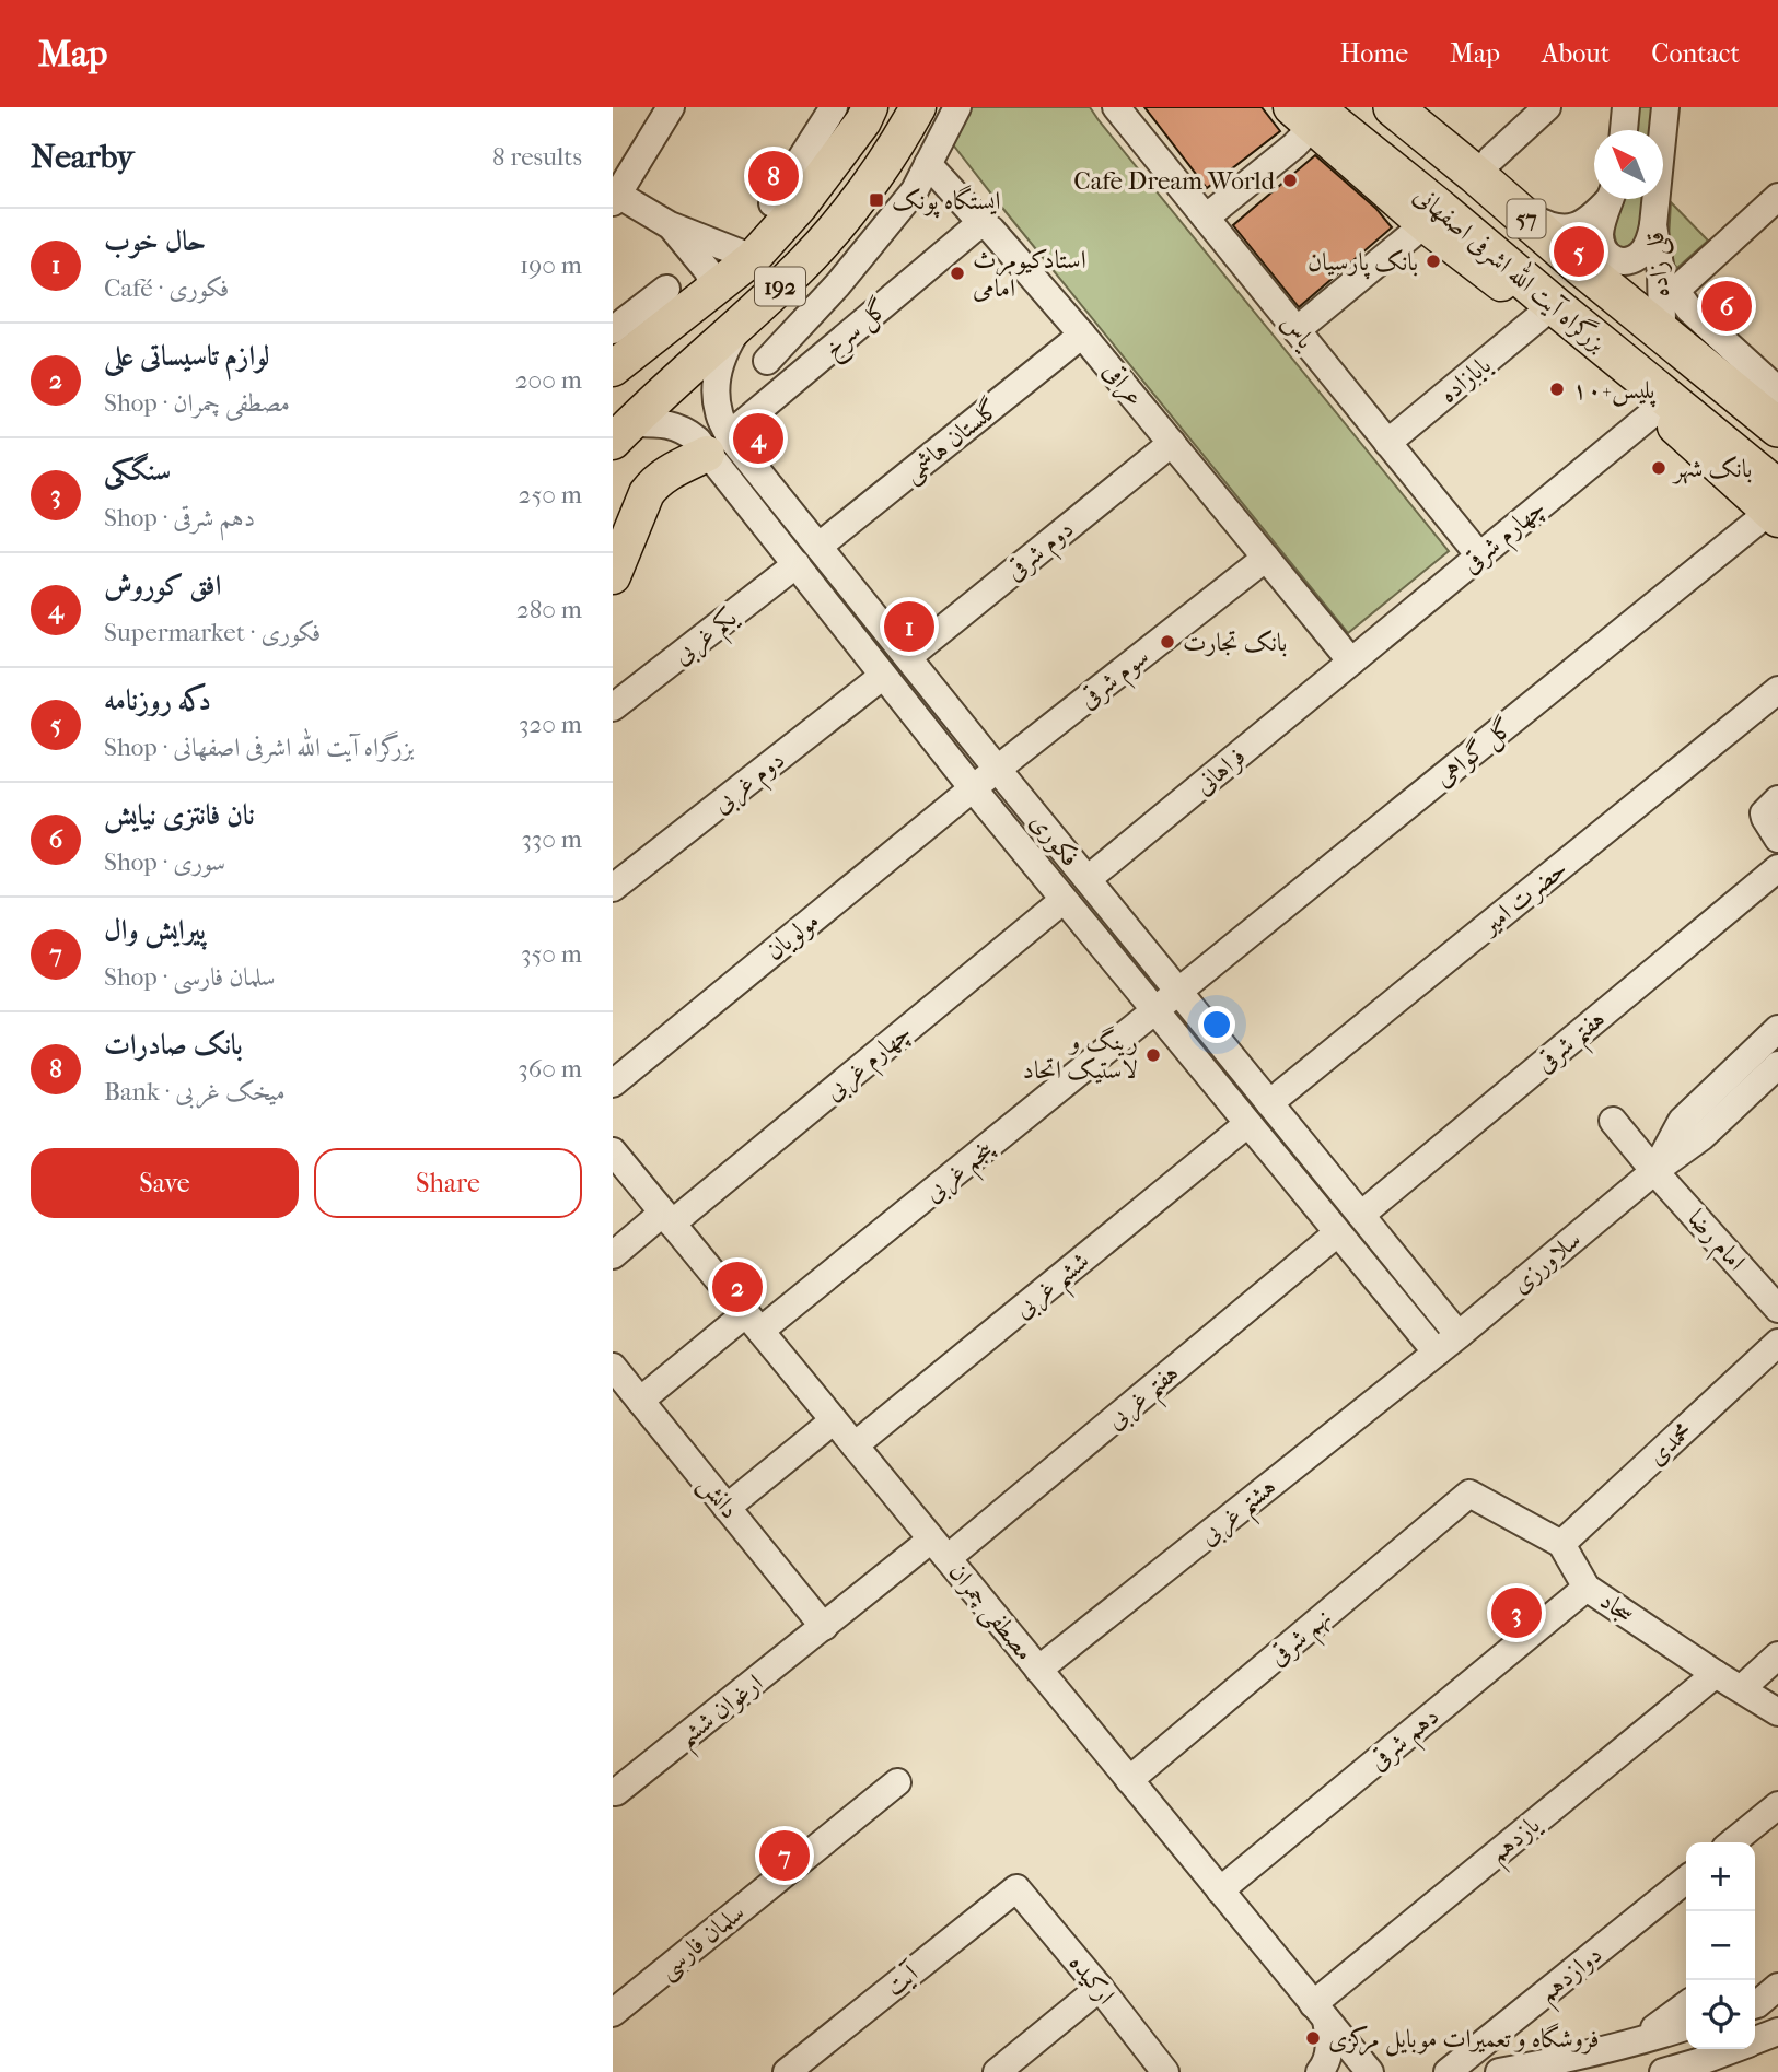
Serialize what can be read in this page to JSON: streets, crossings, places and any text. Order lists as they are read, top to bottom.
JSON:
{
  "streets": {
    "highway": ["57", "بزرگراه آیت الله اشرفی اصفهانی"],
    "main road": ["192"],
    "street": [
      "قلی زاده",
      "گل سرخ",
      "یاس",
      "بابازاده",
      "عراقی",
      "گلستان هاشمی",
      "چهارم شرقی",
      "دوم شرقی",
      "یکم غربی",
      "سوم شرقی",
      "گل گواهی",
      "فراهانی",
      "دوم غربی",
      "فکوری",
      "حضرت امیر",
      "مولویان",
      "هفتم شرقی",
      "چهارم غربی",
      "پنجم غربی",
      "امام رضا",
      "سلاورزی",
      "ششم غربی",
      "هفتم غربی",
      "محمدی",
      "دانش",
      "هشتم غربی",
      "سجاد",
      "مصطفی چمران",
      "نهم شرقی",
      "ارغوان ششم",
      "دهم شرقی",
      "یازدهم",
      "سلمان فارسی",
      "دوازدهم",
      "ارکیده",
      "آیت"
    ]
  },
  "crossings": [
    ["قلی زاده", "بزرگراه آیت الله اشرفی اصفهانی"],
    ["بزرگراه آیت الله اشرفی اصفهانی", "گل گواهی"],
    ["192", "فکوری"],
    ["گل سرخ", "عراقی"],
    ["گل سرخ", "فکوری"],
    ["یاس", "بابازاده"],
    ["یاس", "چهارم شرقی"],
    ["عراقی", "گلستان هاشمی"],
    ["عراقی", "چهارم شرقی"],
    ["عراقی", "دوم شرقی"],
    ["عراقی", "سوم شرقی"],
    ["عراقی", "فراهانی"],
    ["گلستان هاشمی", "فکوری"],
    ["چهارم شرقی", "فراهانی"],
    ["دوم شرقی", "فکوری"],
    ["یکم غربی", "فکوری"],
    ["سوم شرقی", "فکوری"],
    ["سوم شرقی", "مولویان"],
    ["گل گواهی", "فکوری"],
    ["گل گواهی", "پنجم غربی"],
    ["فراهانی", "فکوری"],
    ["دوم غربی", "فکوری"],
    ["فکوری", "حضرت امیر"],
    ["فکوری", "مولویان"],
    ["فکوری", "هفتم شرقی"],
    ["فکوری", "چهارم غربی"],
    ["فکوری", "پنجم غربی"],
    ["فکوری", "سلاورزی"],
    ["فکوری", "ششم غربی"],
    ["فکوری", "هفتم غربی"],
    ["فکوری", "هشتم غربی"],
    ["چهارم غربی", "مصطفی چمران"],
    ["پنجم غربی", "دانش"],
    ["پنجم غربی", "مصطفی چمران"],
    ["امام رضا", "سلاورزی"],
    ["سلاورزی", "هشتم غربی"],
    ["ششم غربی", "مصطفی چمران"],
    ["هفتم غربی", "دانش"],
    ["هفتم غربی", "مصطفی چمران"],
    ["هفتم غربی", "ارغوان ششم"],
    ["محمدی", "سجاد"],
    ["محمدی", "نهم شرقی"],
    ["دانش", "ارغوان ششم"],
    ["هشتم غربی", "مصطفی چمران"],
    ["سجاد", "نهم شرقی"],
    ["سجاد", "دهم شرقی"],
    ["سجاد", "یازدهم"],
    ["مصطفی چمران", "نهم شرقی"],
    ["مصطفی چمران", "دهم شرقی"],
    ["مصطفی چمران", "یازدهم"],
    ["ارکیده", "آیت"]
  ],
  "places": {
    "other": [
      "Cafe Dream World",
      "بانک پارسیان",
      "استادکیومرث امامی",
      "پلیس+۱۰",
      "بانک شهر",
      "بانک تجارت",
      "رینگ و لاستیک اتحاد",
      "فروشگاه و تعمیرات موبایل مرکزی"
    ],
    "transit": ["ایستگاه پونک"]
  },
  "north": "top left",
  "page": {
    "header": "Map",
    "nav": [
      "Home",
      "Map",
      "About",
      "Contact"
    ],
    "heading": ["Nearby", "8 results"],
    "pins": [
      "8",
      "5",
      "6",
      "4",
      "1",
      "2",
      "3",
      "7"
    ],
    "list": [
      {
        "mark": "1",
        "name": "حال خوب",
        "note": "Café · فکوری",
        "value": "190 m"
      },
      {
        "mark": "2",
        "name": "لوازم تاسیساتی علی",
        "note": "Shop · مصطفی چمران",
        "value": "200 m"
      },
      {
        "mark": "3",
        "name": "سنگکی",
        "note": "Shop · دهم شرقی",
        "value": "250 m"
      },
      {
        "mark": "4",
        "name": "افق کوروش",
        "note": "Supermarket · فکوری",
        "value": "280 m"
      },
      {
        "mark": "5",
        "name": "دکه روزنامه",
        "note": "Shop · بزرگراه آیت الله اشرفی اصفهانی",
        "value": "320 m"
      },
      {
        "mark": "6",
        "name": "نان فانتزی نیایش",
        "note": "Shop · سوری",
        "value": "330 m"
      },
      {
        "mark": "7",
        "name": "پیرایش وال",
        "note": "Shop · سلمان فارسی",
        "value": "350 m"
      },
      {
        "mark": "8",
        "name": "بانک صادرات",
        "note": "Bank · میخک غربی",
        "value": "360 m"
      }
    ],
    "buttons": ["Save", "Share"],
    "map_buttons": ["+", "−"]
  }
}
